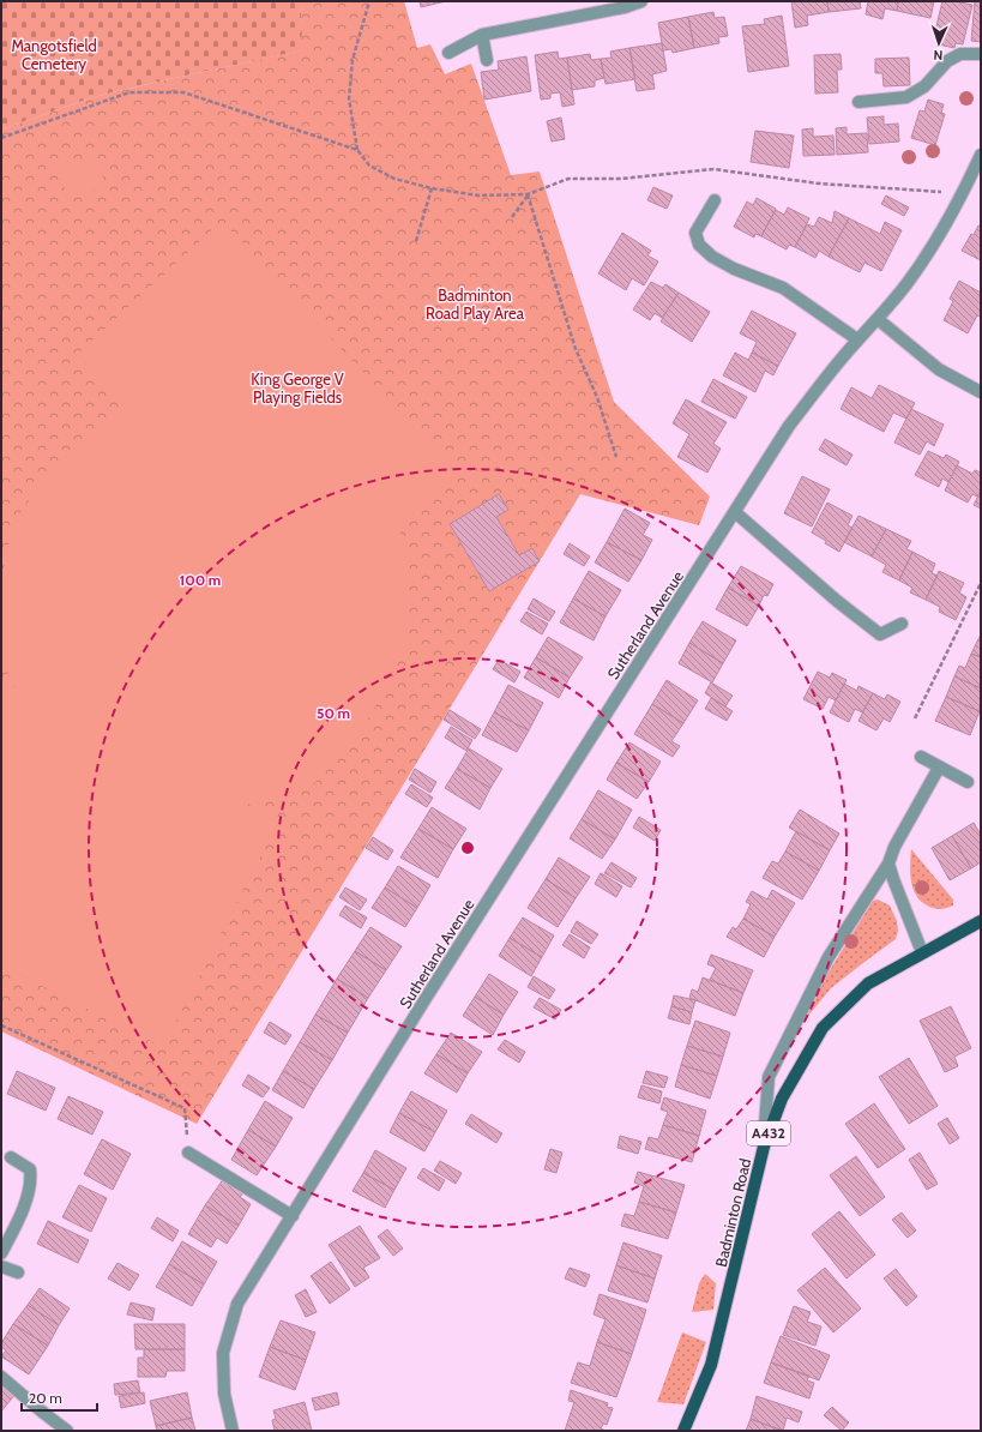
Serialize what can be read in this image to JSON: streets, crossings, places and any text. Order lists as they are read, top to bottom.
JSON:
{
  "streets": {
    "main road": ["A432", "Badminton Road"],
    "street": ["Sutherland Avenue"]
  },
  "parks": ["Mangotsfield Cemetery", "Badminton Road Play Area", "King George V Playing Fields"],
  "scale_bar": "20 m",
  "north": "bottom",
  "rings": ["100 m", "50 m"]
}
